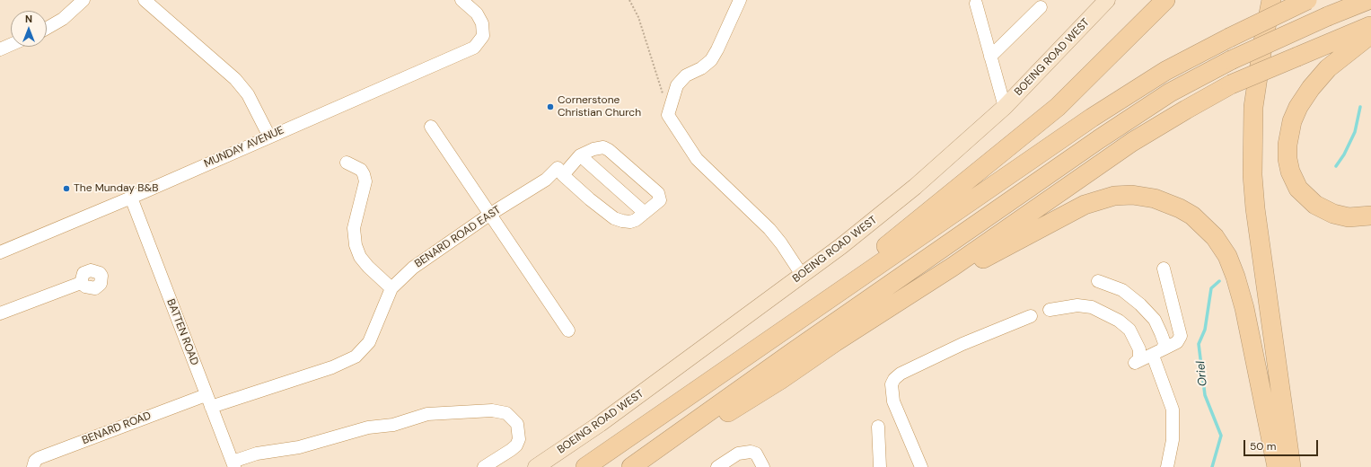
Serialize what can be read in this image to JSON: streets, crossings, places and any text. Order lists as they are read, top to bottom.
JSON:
{
  "streets": {
    "main road": ["BOEING ROAD WEST"],
    "street": [
      "MUNDAY AVENUE",
      "BENARD ROAD EAST",
      "BATTEN ROAD",
      "BENARD ROAD"
    ]
  },
  "crossings": [
    ["MUNDAY AVENUE", "BATTEN ROAD"],
    ["BENARD ROAD EAST", "BATTEN ROAD"],
    ["BATTEN ROAD", "BENARD ROAD"]
  ],
  "water": ["Oriel"],
  "places": ["Cornerstone Christian Church", "The Munday B&B"],
  "scale_bar": "50 m",
  "north": "top"
}
